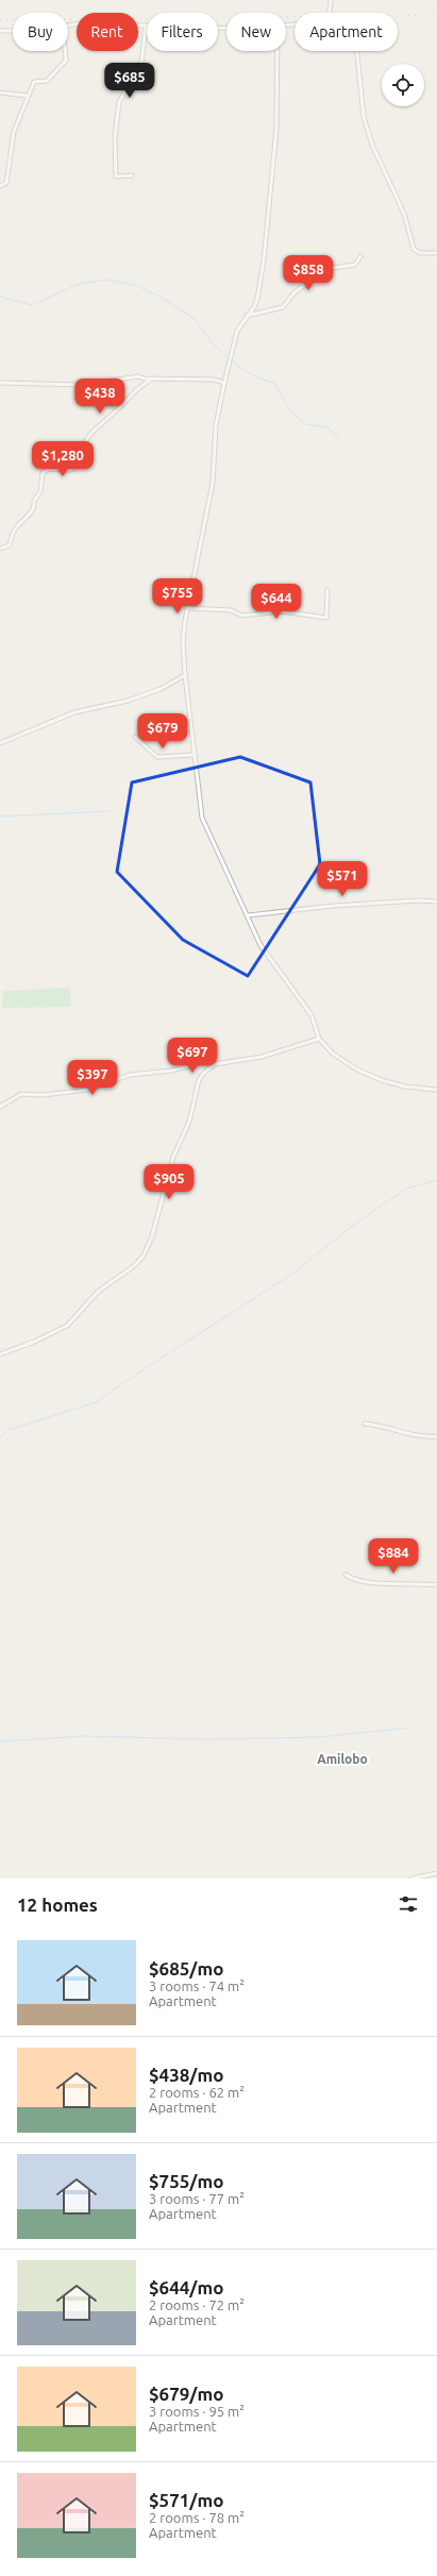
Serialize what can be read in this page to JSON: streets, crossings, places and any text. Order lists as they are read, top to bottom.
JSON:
{
  "districts": ["Amilobo"],
  "page": {
    "chip": [
      "Buy",
      "Rent",
      "Filters",
      "New",
      "Apartment"
    ],
    "price": [
      "$685",
      "$858",
      "$438",
      "$1,280",
      "$755",
      "$644",
      "$679",
      "$571",
      "$697",
      "$397",
      "$905",
      "$884"
    ],
    "heading": "12 homes",
    "list": [
      {
        "name": "$685/mo",
        "note": "3 rooms · 74 m² · Apartment"
      },
      {
        "name": "$438/mo",
        "note": "2 rooms · 62 m² · Apartment"
      },
      {
        "name": "$755/mo",
        "note": "3 rooms · 77 m² · Apartment"
      },
      {
        "name": "$644/mo",
        "note": "2 rooms · 72 m² · Apartment"
      },
      {
        "name": "$679/mo",
        "note": "3 rooms · 95 m² · Apartment"
      },
      {
        "name": "$571/mo",
        "note": "2 rooms · 78 m² · Apartment"
      }
    ]
  }
}
